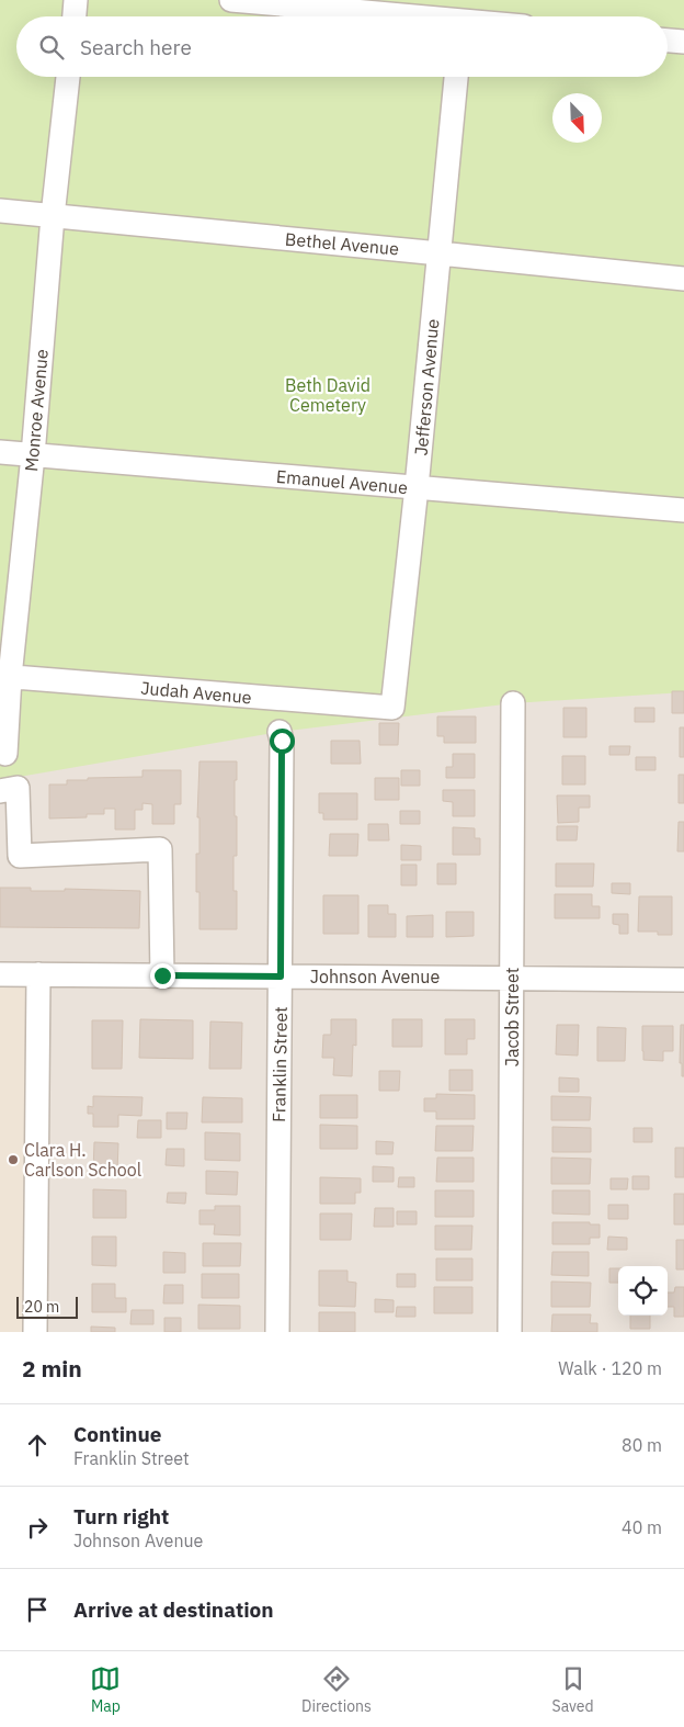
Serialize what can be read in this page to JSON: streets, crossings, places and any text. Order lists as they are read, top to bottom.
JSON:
{
  "streets": {
    "street": [
      "Bethel Avenue",
      "Jefferson Avenue",
      "Monroe Avenue",
      "Emanuel Avenue",
      "Judah Avenue",
      "Johnson Avenue",
      "Jacob Street",
      "Franklin Street"
    ]
  },
  "crossings": [
    ["Bethel Avenue", "Jefferson Avenue"],
    ["Bethel Avenue", "Monroe Avenue"],
    ["Jefferson Avenue", "Emanuel Avenue"],
    ["Jefferson Avenue", "Judah Avenue"],
    ["Monroe Avenue", "Emanuel Avenue"],
    ["Monroe Avenue", "Judah Avenue"],
    ["Johnson Avenue", "Jacob Street"],
    ["Johnson Avenue", "Franklin Street"]
  ],
  "parks": ["Beth David Cemetery"],
  "places": ["Clara H. Carlson School"],
  "scale_bar": "20 m",
  "north": "bottom right",
  "page": {
    "search": "Search here",
    "scale": "20 m",
    "heading": ["2 min", "Walk · 120 m"],
    "list": [
      ["Continue", "Franklin Street", "80 m"],
      ["Turn right", "Johnson Avenue", "40 m"],
      "Arrive at destination"
    ],
    "nav": ["Map", "Directions", "Saved"]
  }
}
